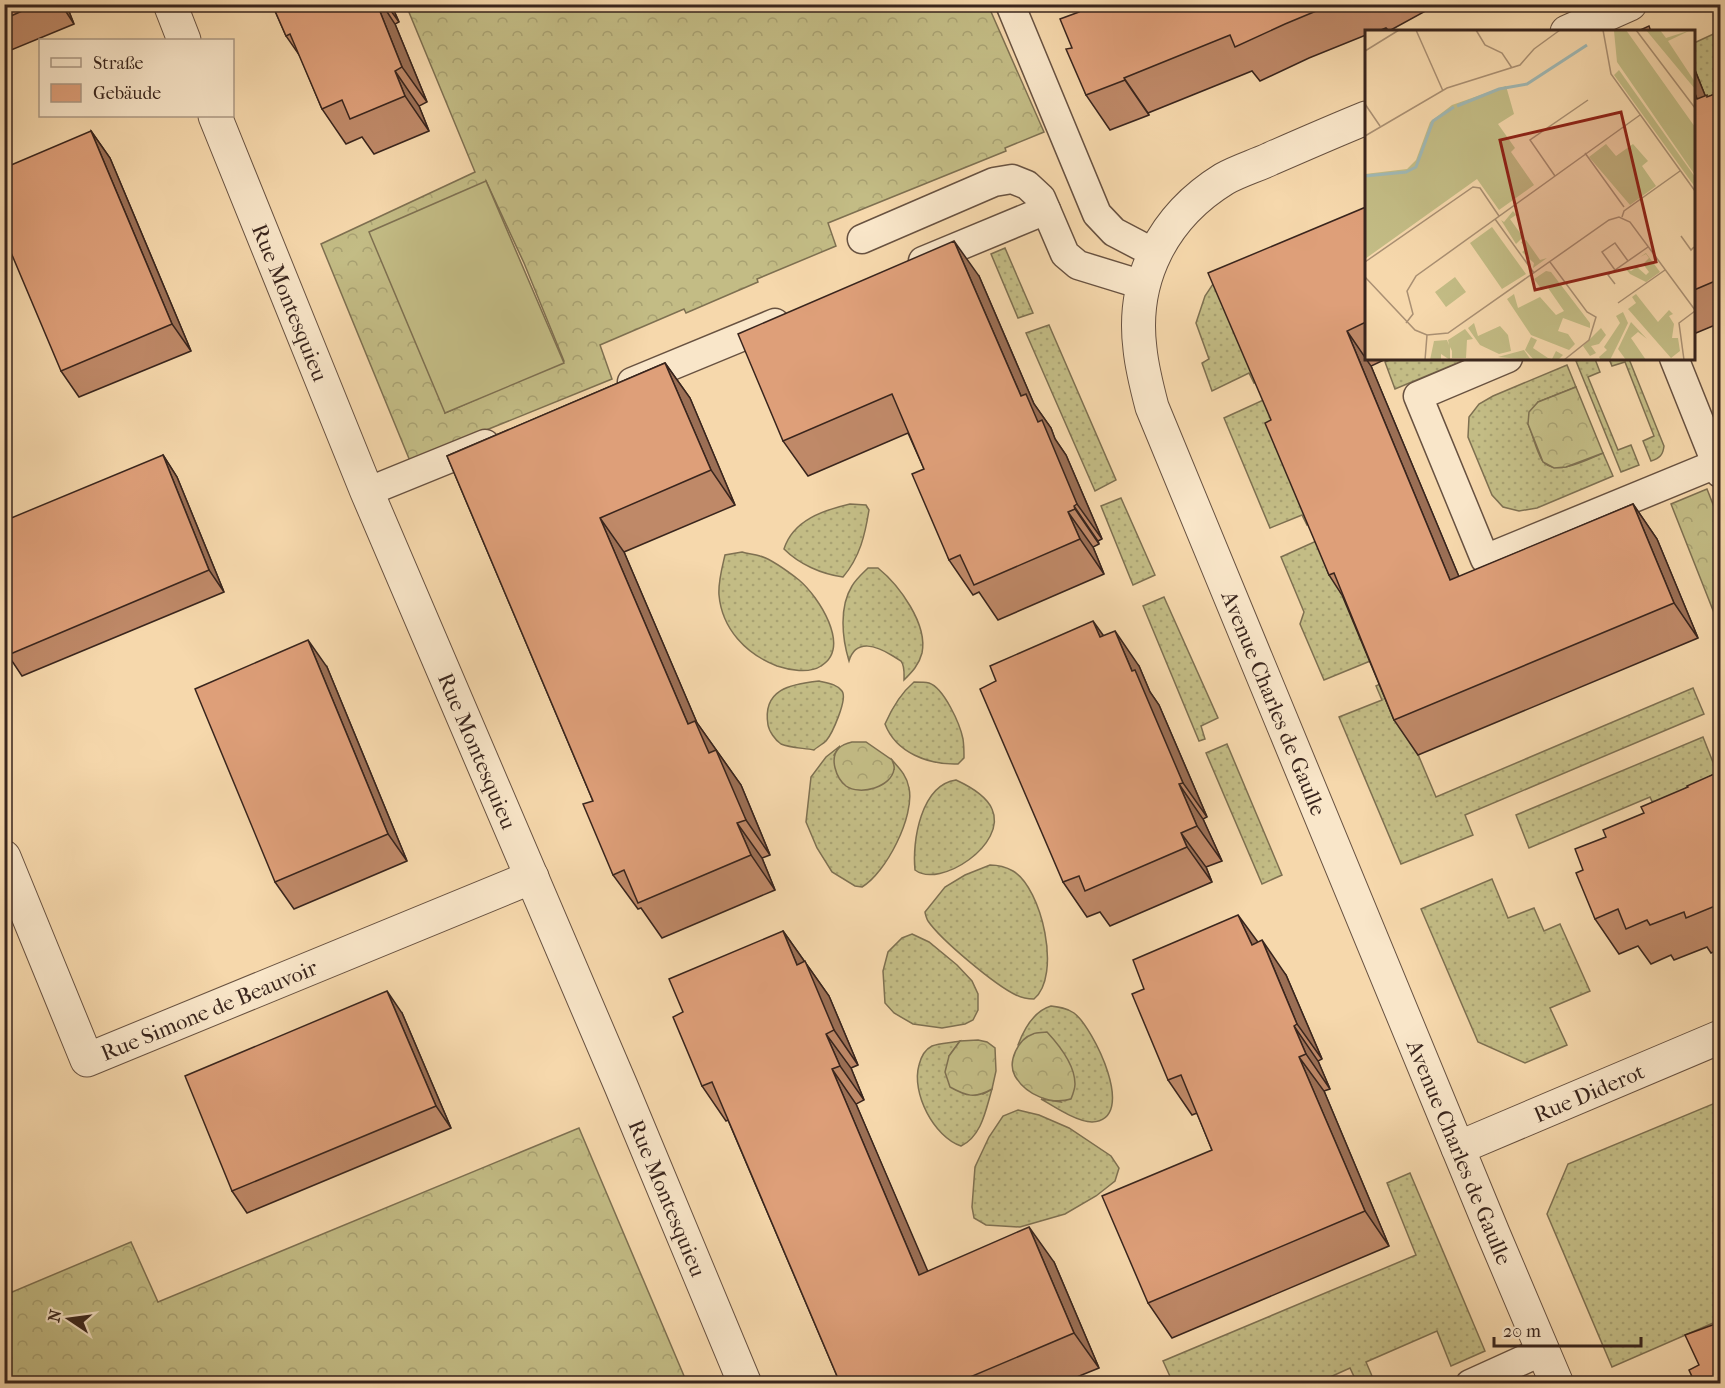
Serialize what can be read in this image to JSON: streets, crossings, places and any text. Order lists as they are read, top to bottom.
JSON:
{
  "streets": {
    "street": [
      "Rue Montesquieu",
      "Avenue Charles de Gaulle",
      "Rue Simone de Beauvoir",
      "Rue Diderot"
    ]
  },
  "crossings": [
    ["Rue Montesquieu", "Rue Simone de Beauvoir"],
    ["Avenue Charles de Gaulle", "Rue Diderot"]
  ],
  "legend": ["Straße", "Gebäude"],
  "scale_bar": "20 m",
  "north": "left"
}
